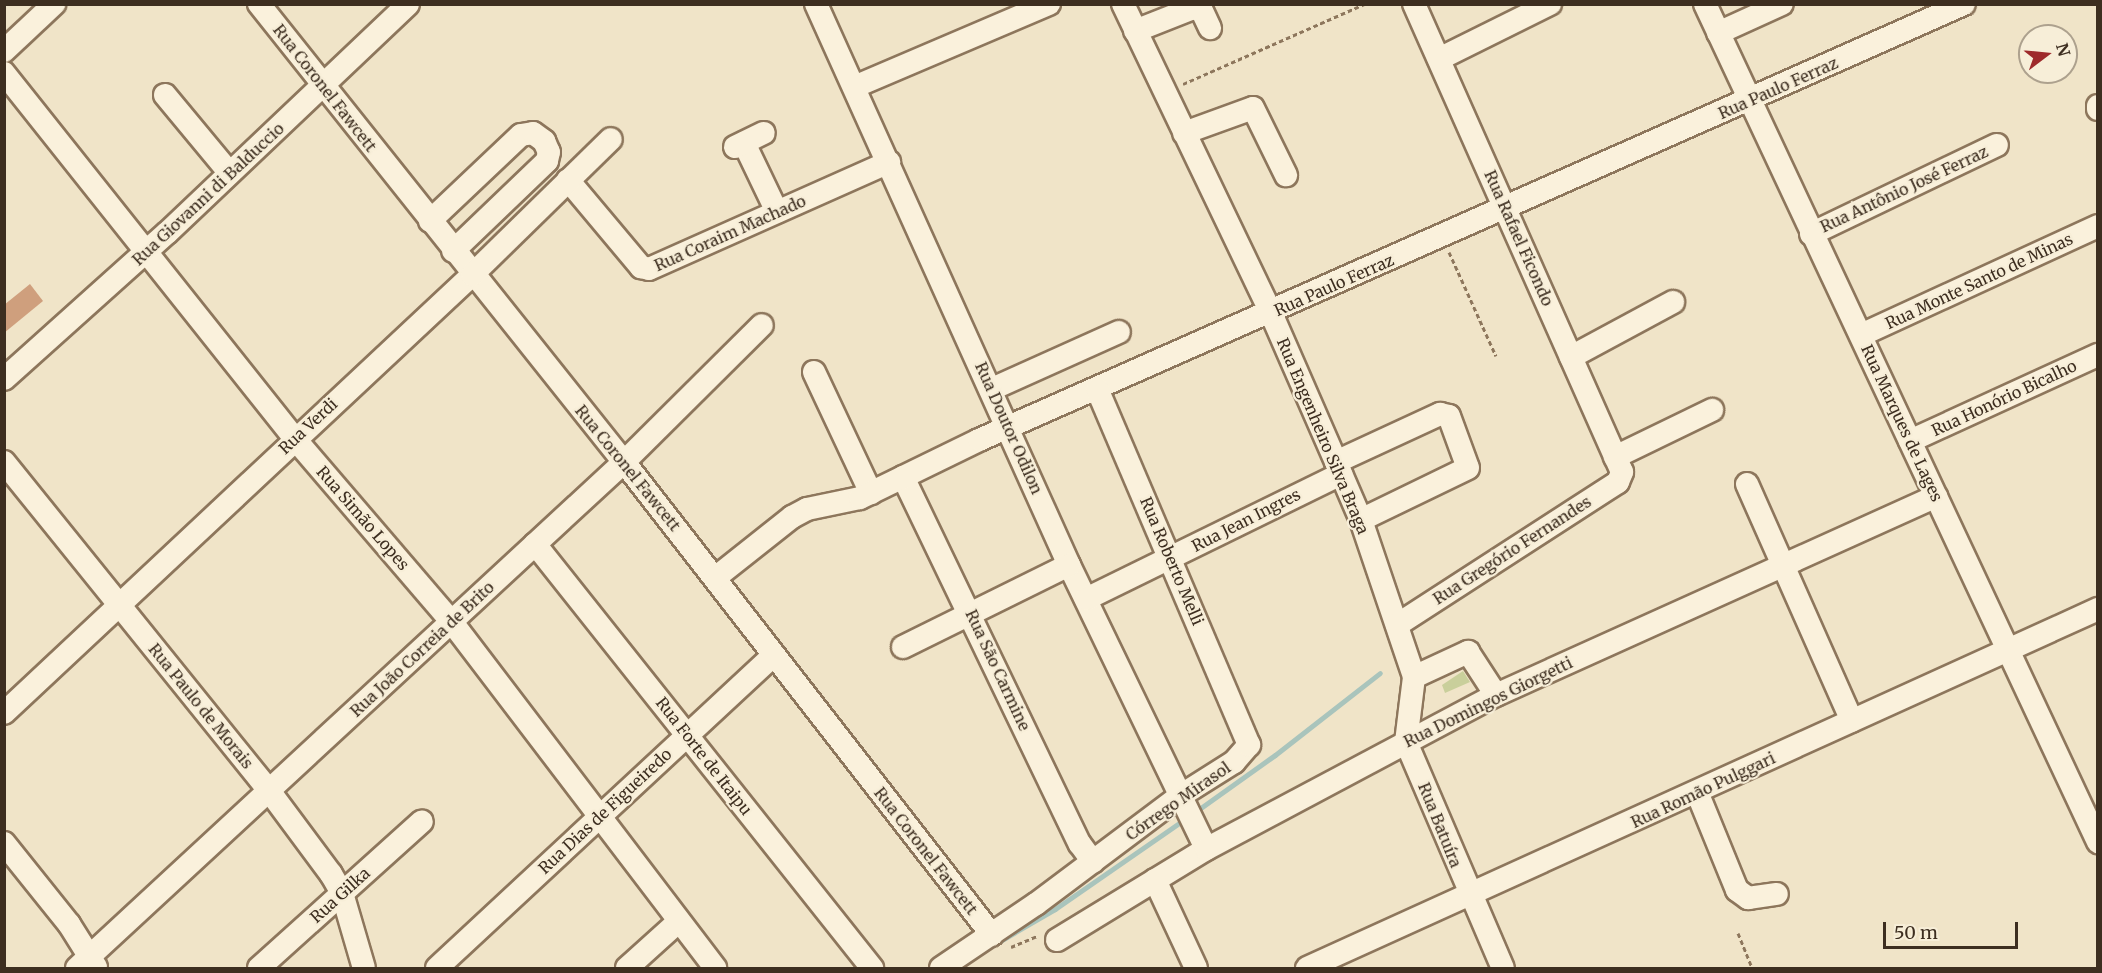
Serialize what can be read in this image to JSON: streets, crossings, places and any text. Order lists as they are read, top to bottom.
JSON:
{
  "streets": {
    "street": [
      "Rua Coronel Fawcett",
      "Rua Paulo Ferraz",
      "Rua Antônio José Ferraz",
      "Rua Giovanni di Balduccio",
      "Rua Coraim Machado",
      "Rua Rafael Ficondo",
      "Rua Monte Santo de Minas",
      "Rua Honório Bicalho",
      "Rua Marques de Lages",
      "Rua Verdi",
      "Rua Doutor Odilon",
      "Rua Engenheiro Silva Braga",
      "Rua Simão Lopes",
      "Rua Jean Ingres",
      "Rua Gregório Fernandes",
      "Rua Roberto Melli",
      "Rua João Correia de Brito",
      "Rua São Carmine",
      "Rua Domingos Giorgetti",
      "Rua Paulo de Morais",
      "Rua Forte de Itaipu",
      "Rua Romão Pulggari",
      "Córrego Mirasol",
      "Rua Dias de Figueiredo",
      "Rua Batuíra",
      "Rua Gilka"
    ]
  },
  "crossings": [
    ["Rua Coronel Fawcett", "Rua Paulo Ferraz"],
    ["Rua Coronel Fawcett", "Rua Giovanni di Balduccio"],
    ["Rua Coronel Fawcett", "Rua Verdi"],
    ["Rua Coronel Fawcett", "Rua João Correia de Brito"],
    ["Rua Coronel Fawcett", "Córrego Mirasol"],
    ["Rua Coronel Fawcett", "Rua Dias de Figueiredo"],
    ["Rua Paulo Ferraz", "Rua Rafael Ficondo"],
    ["Rua Paulo Ferraz", "Rua Marques de Lages"],
    ["Rua Paulo Ferraz", "Rua Doutor Odilon"],
    ["Rua Paulo Ferraz", "Rua Engenheiro Silva Braga"],
    ["Rua Paulo Ferraz", "Rua Roberto Melli"],
    ["Rua Paulo Ferraz", "Rua São Carmine"],
    ["Rua Antônio José Ferraz", "Rua Marques de Lages"],
    ["Rua Giovanni di Balduccio", "Rua Simão Lopes"],
    ["Rua Coraim Machado", "Rua Verdi"],
    ["Rua Coraim Machado", "Rua Doutor Odilon"],
    ["Rua Rafael Ficondo", "Rua Gregório Fernandes"],
    ["Rua Monte Santo de Minas", "Rua Marques de Lages"],
    ["Rua Honório Bicalho", "Rua Marques de Lages"],
    ["Rua Marques de Lages", "Rua Domingos Giorgetti"],
    ["Rua Marques de Lages", "Rua Romão Pulggari"],
    ["Rua Verdi", "Rua Simão Lopes"],
    ["Rua Verdi", "Rua Paulo de Morais"],
    ["Rua Doutor Odilon", "Rua Jean Ingres"],
    ["Rua Doutor Odilon", "Rua Domingos Giorgetti"],
    ["Rua Doutor Odilon", "Córrego Mirasol"],
    ["Rua Engenheiro Silva Braga", "Rua Jean Ingres"],
    ["Rua Engenheiro Silva Braga", "Rua Gregório Fernandes"],
    ["Rua Engenheiro Silva Braga", "Rua Batuíra"],
    ["Rua Simão Lopes", "Rua João Correia de Brito"],
    ["Rua Simão Lopes", "Rua Dias de Figueiredo"],
    ["Rua Jean Ingres", "Rua Roberto Melli"],
    ["Rua Roberto Melli", "Córrego Mirasol"],
    ["Rua João Correia de Brito", "Rua Paulo de Morais"],
    ["Rua João Correia de Brito", "Rua Forte de Itaipu"],
    ["Rua São Carmine", "Córrego Mirasol"],
    ["Rua Domingos Giorgetti", "Rua Batuíra"],
    ["Rua Paulo de Morais", "Rua Gilka"],
    ["Rua Forte de Itaipu", "Rua Dias de Figueiredo"],
    ["Rua Romão Pulggari", "Rua Batuíra"]
  ],
  "scale_bar": "50 m",
  "north": "right"
}
